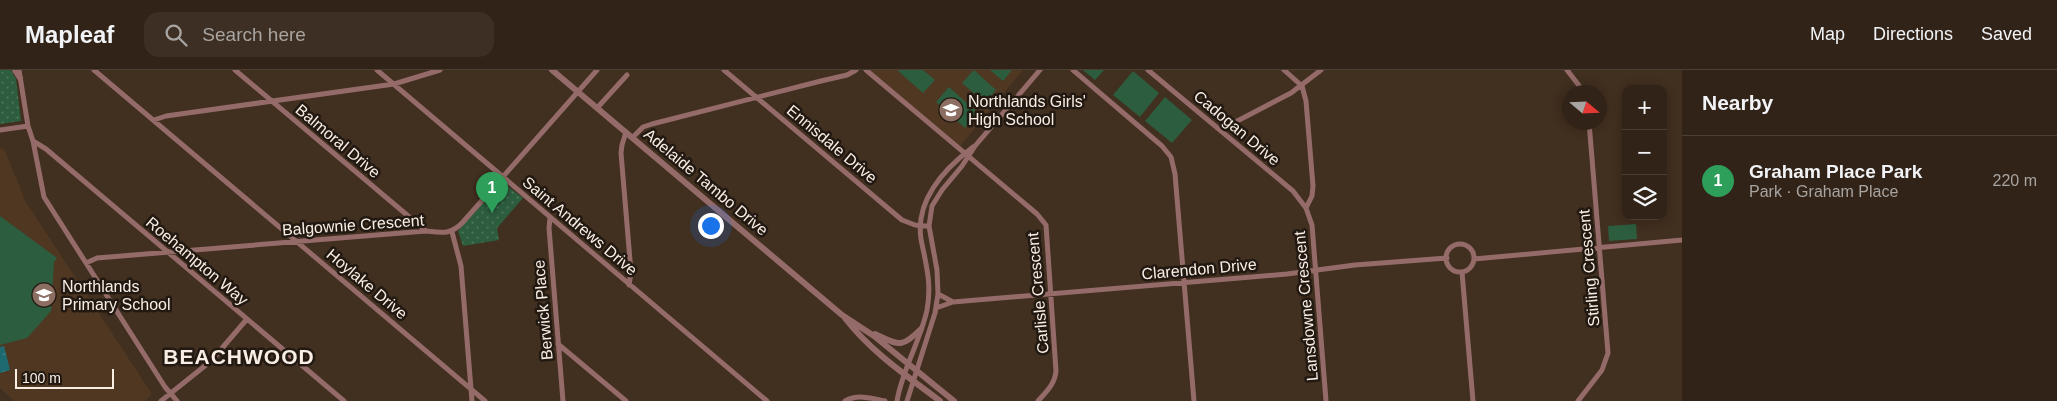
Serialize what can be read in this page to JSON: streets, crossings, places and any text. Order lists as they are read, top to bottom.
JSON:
{
  "streets": {
    "street": [
      "Cadogan Drive",
      "Balmoral Drive",
      "Ennisdale Drive",
      "Adelaide Tambo Drive",
      "Balgownie Crescent",
      "Saint Andrews Drive",
      "Roehampton Way",
      "Stirling Crescent",
      "Clarendon Drive",
      "Hoylake Drive",
      "Carlisle Crescent",
      "Lansdowne Crescent",
      "Berwick Place"
    ]
  },
  "crossings": [
    ["Cadogan Drive", "Lansdowne Crescent"],
    ["Balmoral Drive", "Balgownie Crescent"],
    ["Balgownie Crescent", "Roehampton Way"],
    ["Balgownie Crescent", "Hoylake Drive"],
    ["Saint Andrews Drive", "Berwick Place"],
    ["Clarendon Drive", "Carlisle Crescent"],
    ["Clarendon Drive", "Lansdowne Crescent"]
  ],
  "districts": ["BEACHWOOD"],
  "places": {
    "school or university": ["Northlands Girls' High School", "Northlands Primary School"]
  },
  "scale_bar": "100 m",
  "north": "right",
  "page": {
    "header": "Mapleaf",
    "search": "Search here",
    "nav": ["Map", "Directions", "Saved"],
    "heading": "Nearby",
    "map_buttons": ["+", "−"],
    "list": [
      {
        "mark": "1",
        "name": "Graham Place Park",
        "note": "Park · Graham Place",
        "value": "220 m"
      }
    ],
    "pins": "1",
    "scale": "100 m"
  }
}
